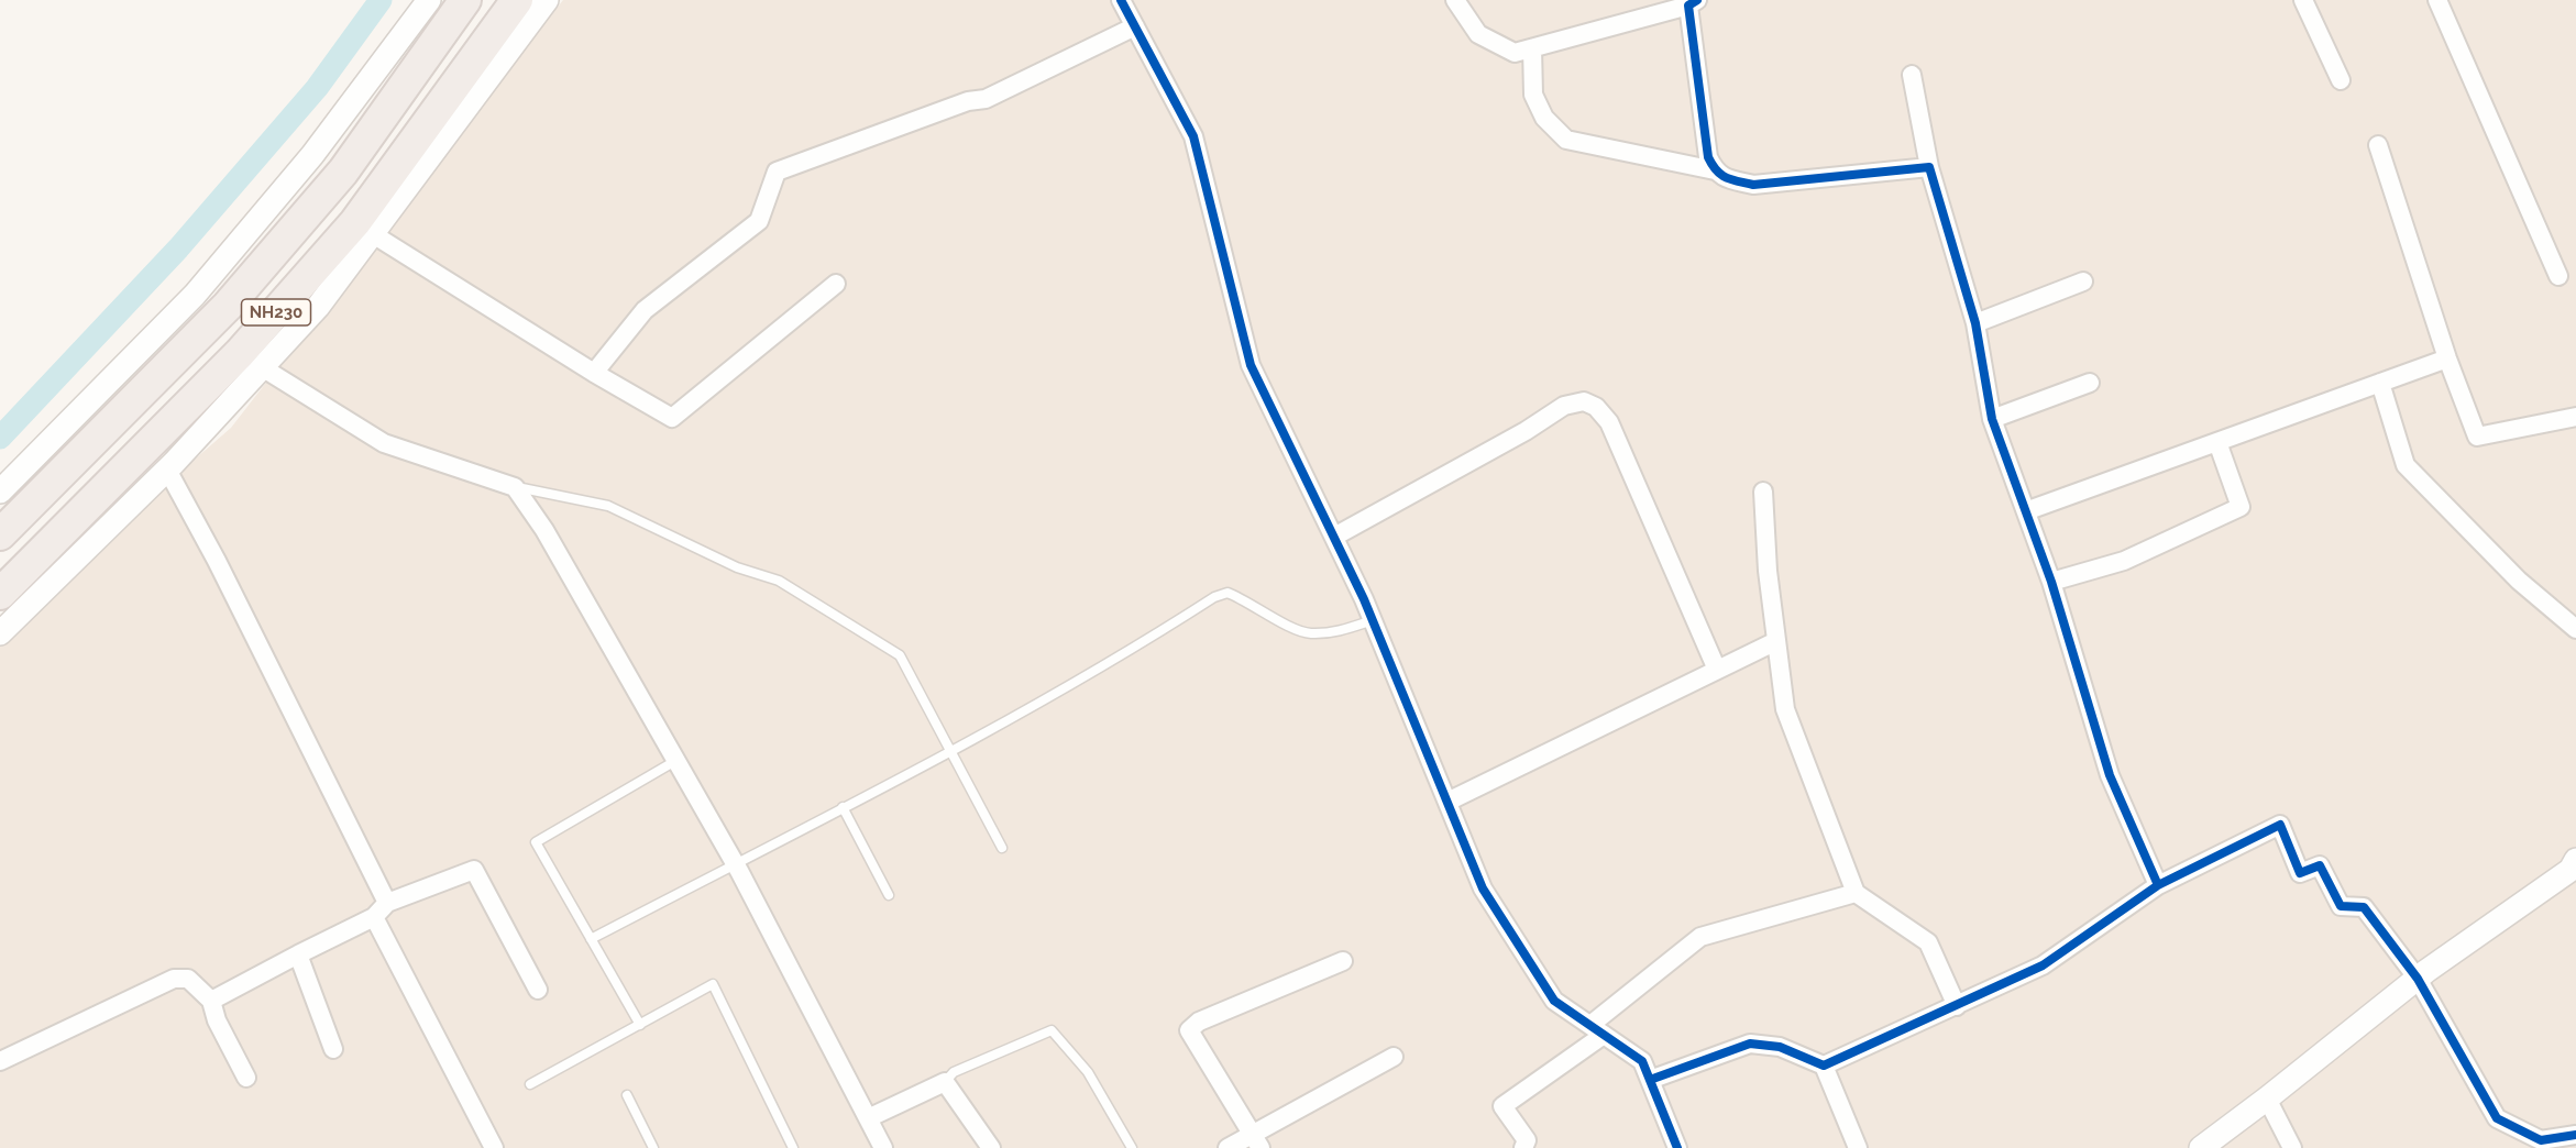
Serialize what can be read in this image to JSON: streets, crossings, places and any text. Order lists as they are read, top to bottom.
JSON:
{
  "streets": {
    "highway": ["NH230"]
  }
}
